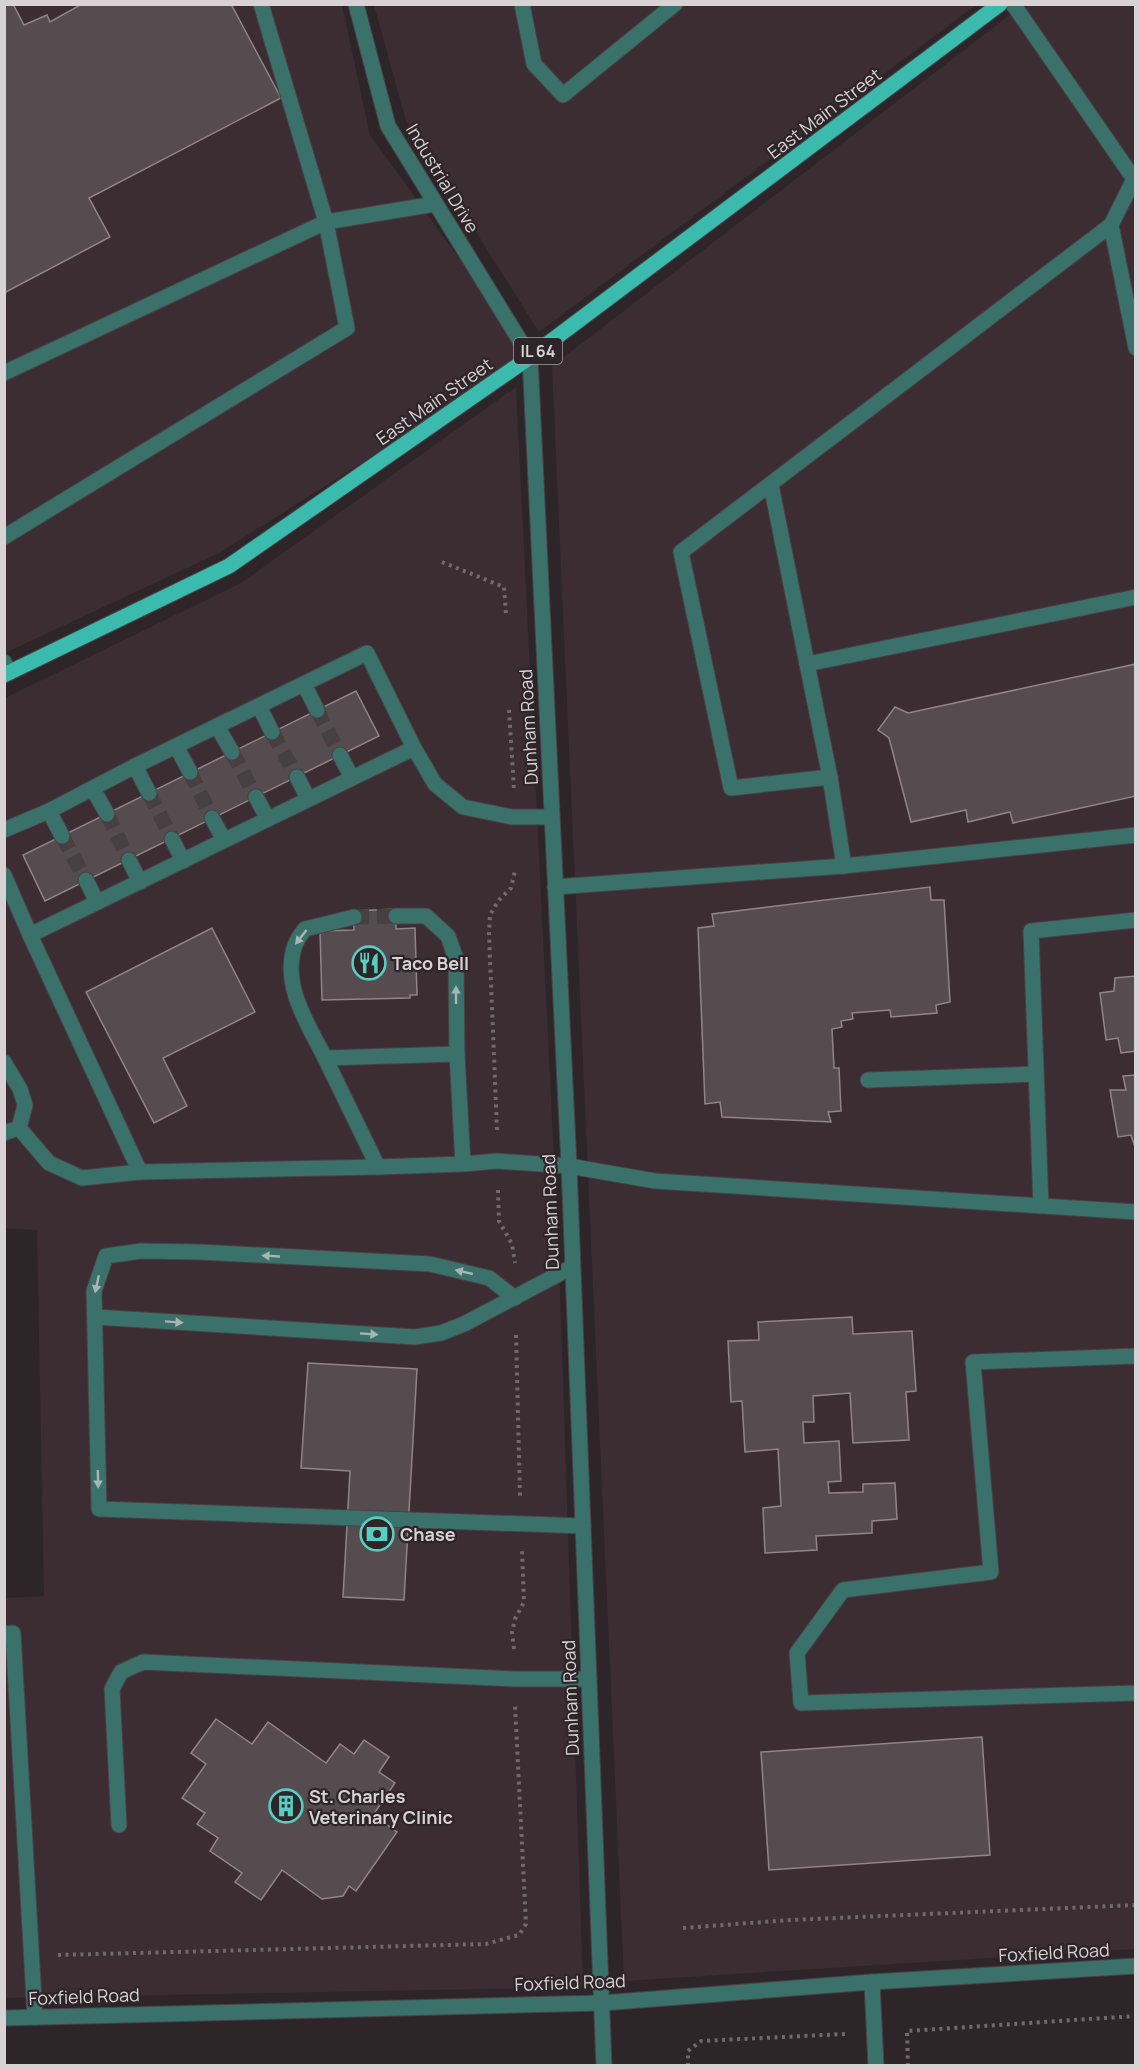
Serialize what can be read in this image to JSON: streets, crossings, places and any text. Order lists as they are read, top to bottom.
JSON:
{
  "streets": {
    "main road": ["East Main Street", "IL 64"],
    "street": ["Industrial Drive", "Dunham Road", "Foxfield Road"]
  },
  "crossings": [
    ["East Main Street", "Industrial Drive"],
    ["East Main Street", "Dunham Road"],
    ["Industrial Drive", "Dunham Road"],
    ["Dunham Road", "Foxfield Road"]
  ],
  "places": {
    "restaurant": ["Taco Bell"],
    "bank": ["Chase"],
    "building": ["St. Charles Veterinary Clinic"]
  }
}
